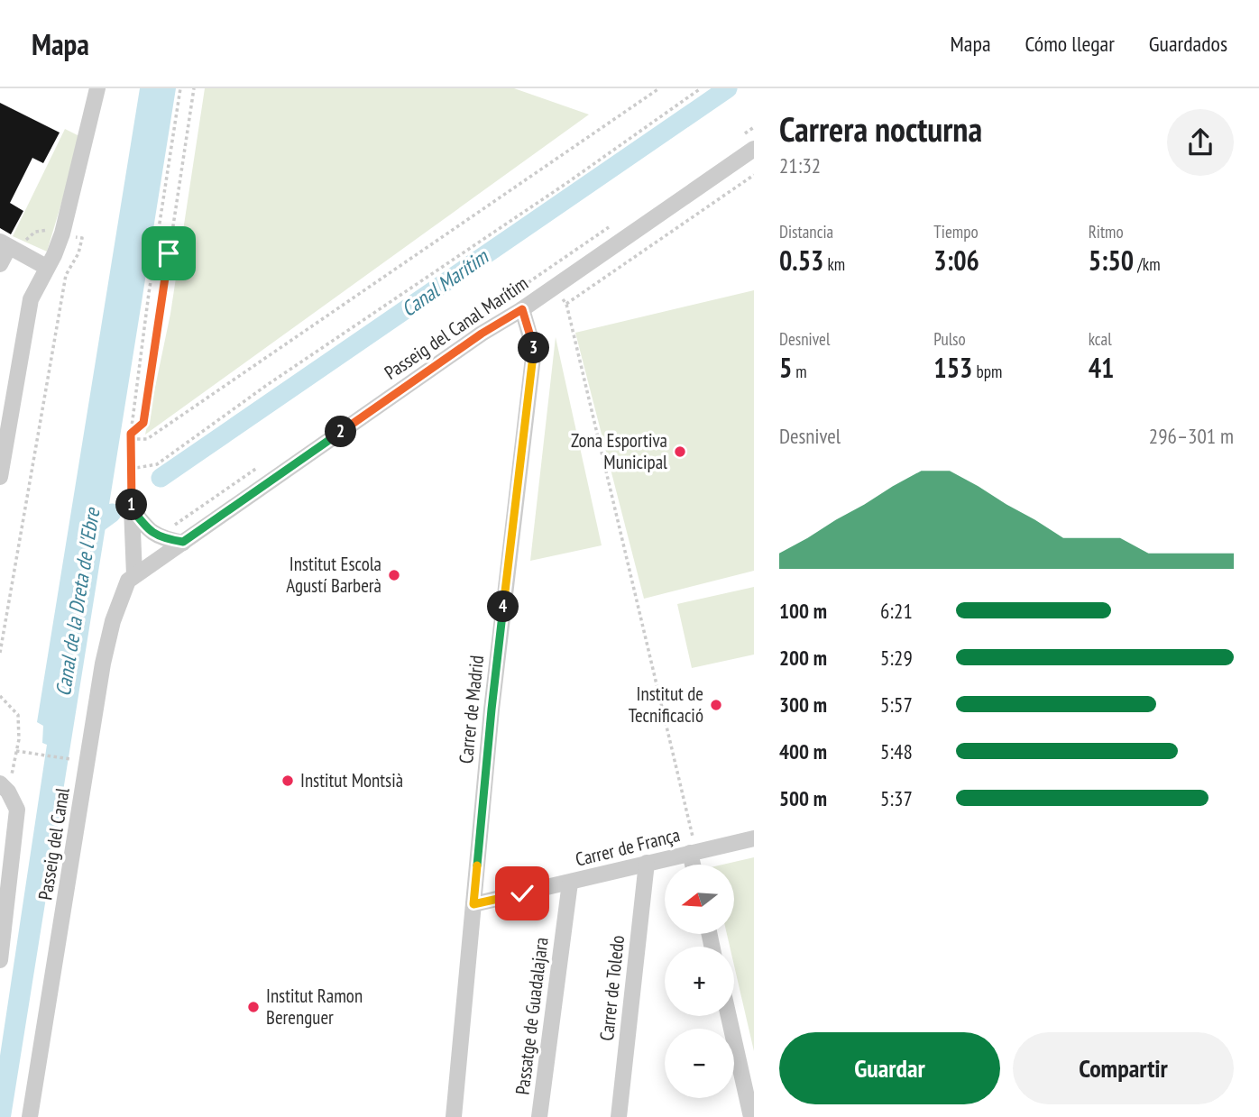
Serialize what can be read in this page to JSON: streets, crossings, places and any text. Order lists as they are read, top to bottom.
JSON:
{
  "streets": {
    "street": [
      "Passeig del Canal Marítim",
      "Carrer de Madrid",
      "Passeig del Canal",
      "Carrer de França",
      "Carrer de Toledo",
      "Passatge de Guadalajara"
    ]
  },
  "crossings": [
    ["Passeig del Canal Marítim", "Carrer de Madrid"],
    ["Passeig del Canal Marítim", "Passeig del Canal"],
    ["Carrer de Madrid", "Carrer de França"],
    ["Carrer de França", "Carrer de Toledo"],
    ["Carrer de França", "Passatge de Guadalajara"]
  ],
  "water": ["Canal Marítim", "Canal de la Dreta de l'Ebre"],
  "places": [
    "Zona Esportiva Municipal",
    "Institut Escola Agustí Barberà",
    "Institut de Tecnificació",
    "Institut Montsià",
    "Institut Ramon Berenguer"
  ],
  "north": "left",
  "page": {
    "header": "Mapa",
    "nav": ["Mapa", "Cómo llegar", "Guardados"],
    "heading": ["Carrera nocturna", "21:32"],
    "stats": [
      ["Distancia", "0.53 km"],
      ["Tiempo", "3:06"],
      ["Ritmo", "5:50 /km"],
      ["Desnivel", "5 m"],
      ["Pulso", "153 bpm"],
      ["kcal", "41"]
    ],
    "pins": [
      "3",
      "2",
      "1",
      "4"
    ],
    "chart": ["Desnivel", "296–301 m"],
    "list": [
      {
        "name": "100 m",
        "note": "6:21"
      },
      {
        "name": "200 m",
        "note": "5:29"
      },
      {
        "name": "300 m",
        "note": "5:57"
      },
      {
        "name": "400 m",
        "note": "5:48"
      },
      {
        "name": "500 m",
        "note": "5:37"
      }
    ],
    "map_buttons": ["+", "−"],
    "buttons": ["Guardar", "Compartir"]
  }
}
